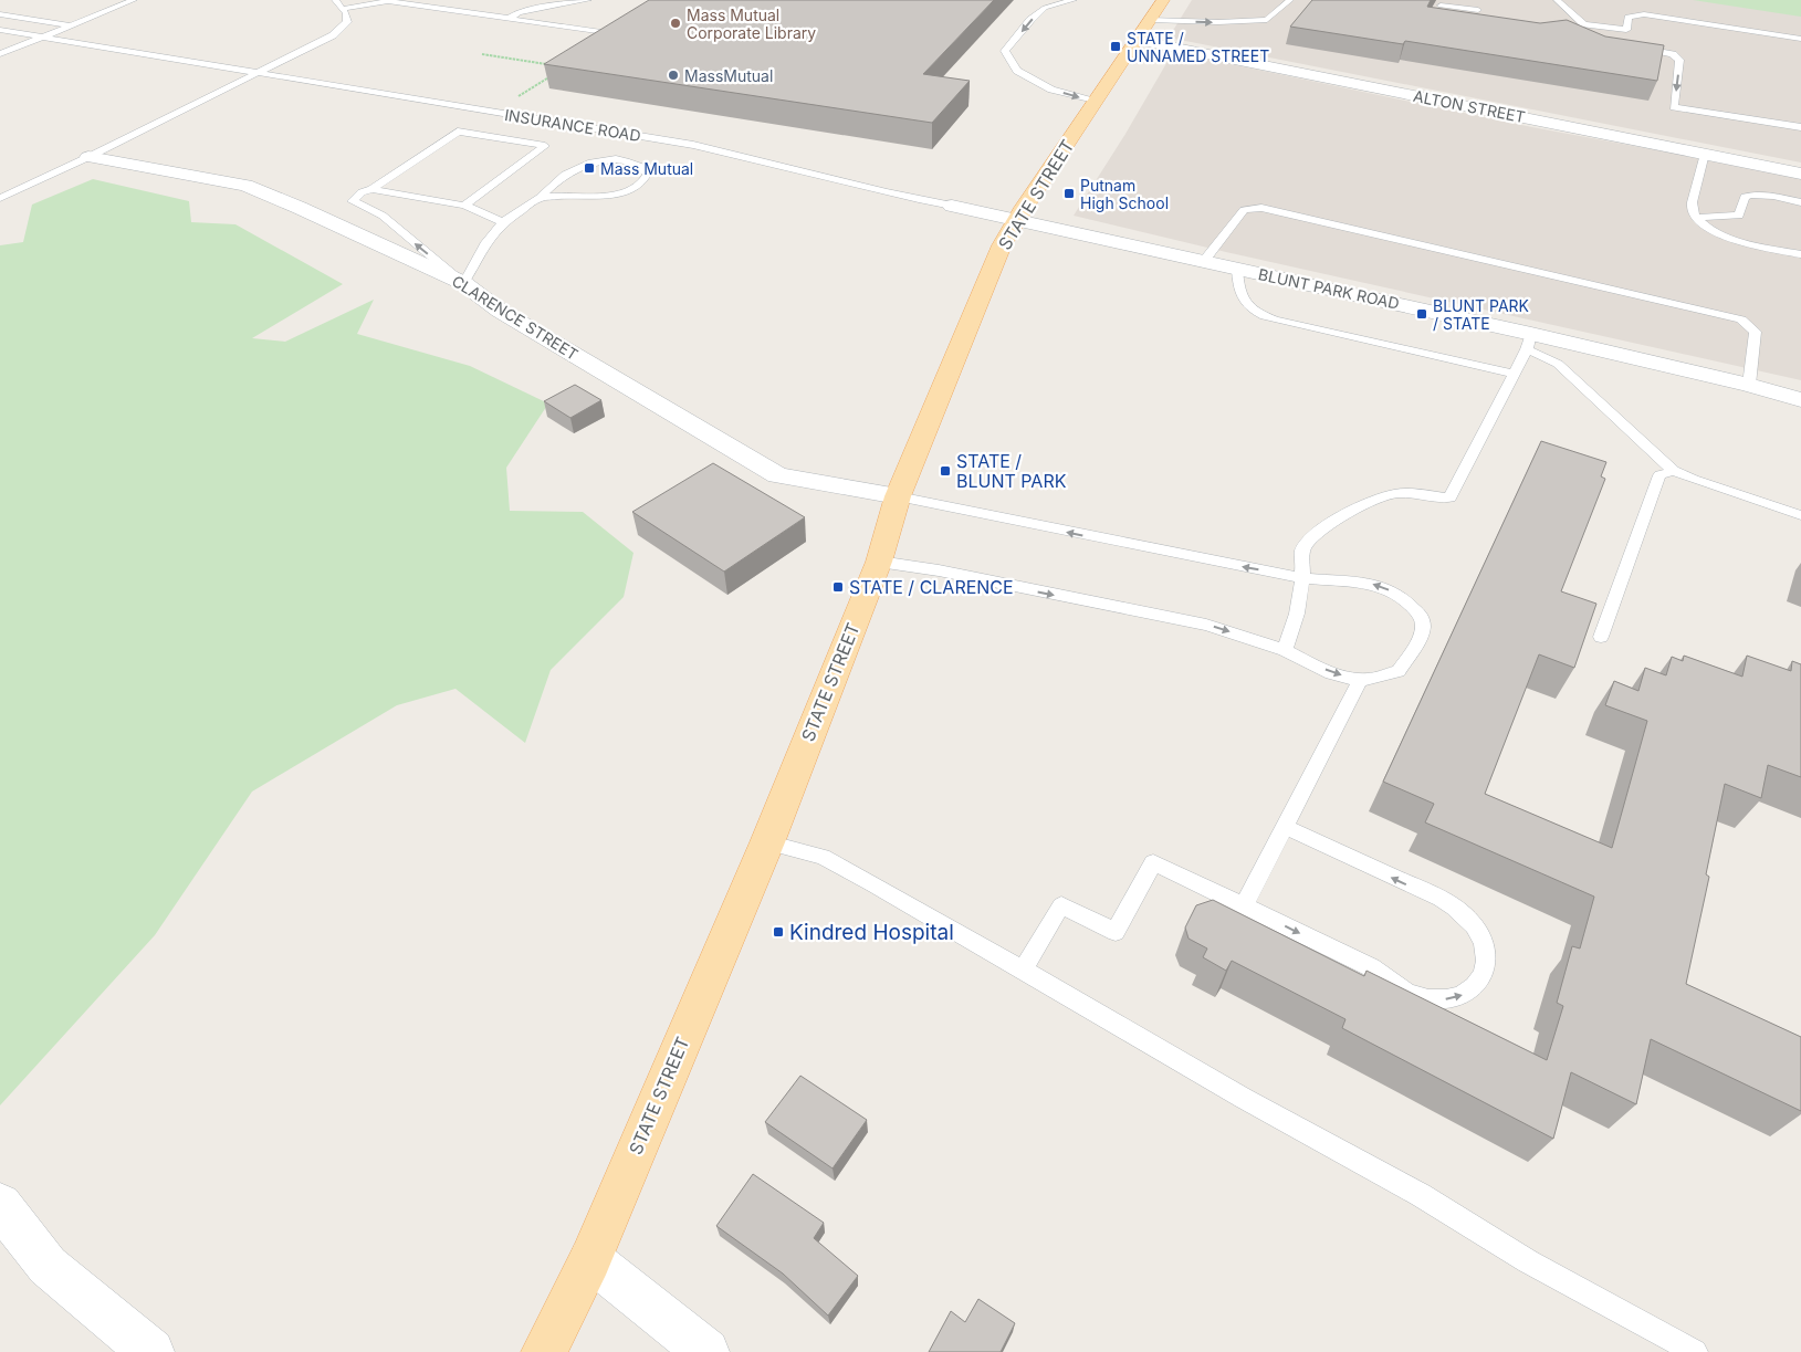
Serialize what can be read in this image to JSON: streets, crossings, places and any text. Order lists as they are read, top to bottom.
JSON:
{
  "streets": {
    "main road": ["STATE STREET"],
    "street": [
      "ALTON STREET",
      "INSURANCE ROAD",
      "BLUNT PARK ROAD",
      "CLARENCE STREET"
    ]
  },
  "crossings": [
    ["ALTON STREET", "STATE STREET"],
    ["INSURANCE ROAD", "STATE STREET"],
    ["INSURANCE ROAD", "BLUNT PARK ROAD"],
    ["STATE STREET", "BLUNT PARK ROAD"],
    ["STATE STREET", "CLARENCE STREET"]
  ],
  "places": {
    "other": ["Mass Mutual Corporate Library", "MassMutual"],
    "transit": [
      "STATE / UNNAMED STREET",
      "Mass Mutual",
      "Putnam High School",
      "BLUNT PARK / STATE",
      "STATE / BLUNT PARK",
      "STATE / CLARENCE",
      "Kindred Hospital"
    ]
  }
}
